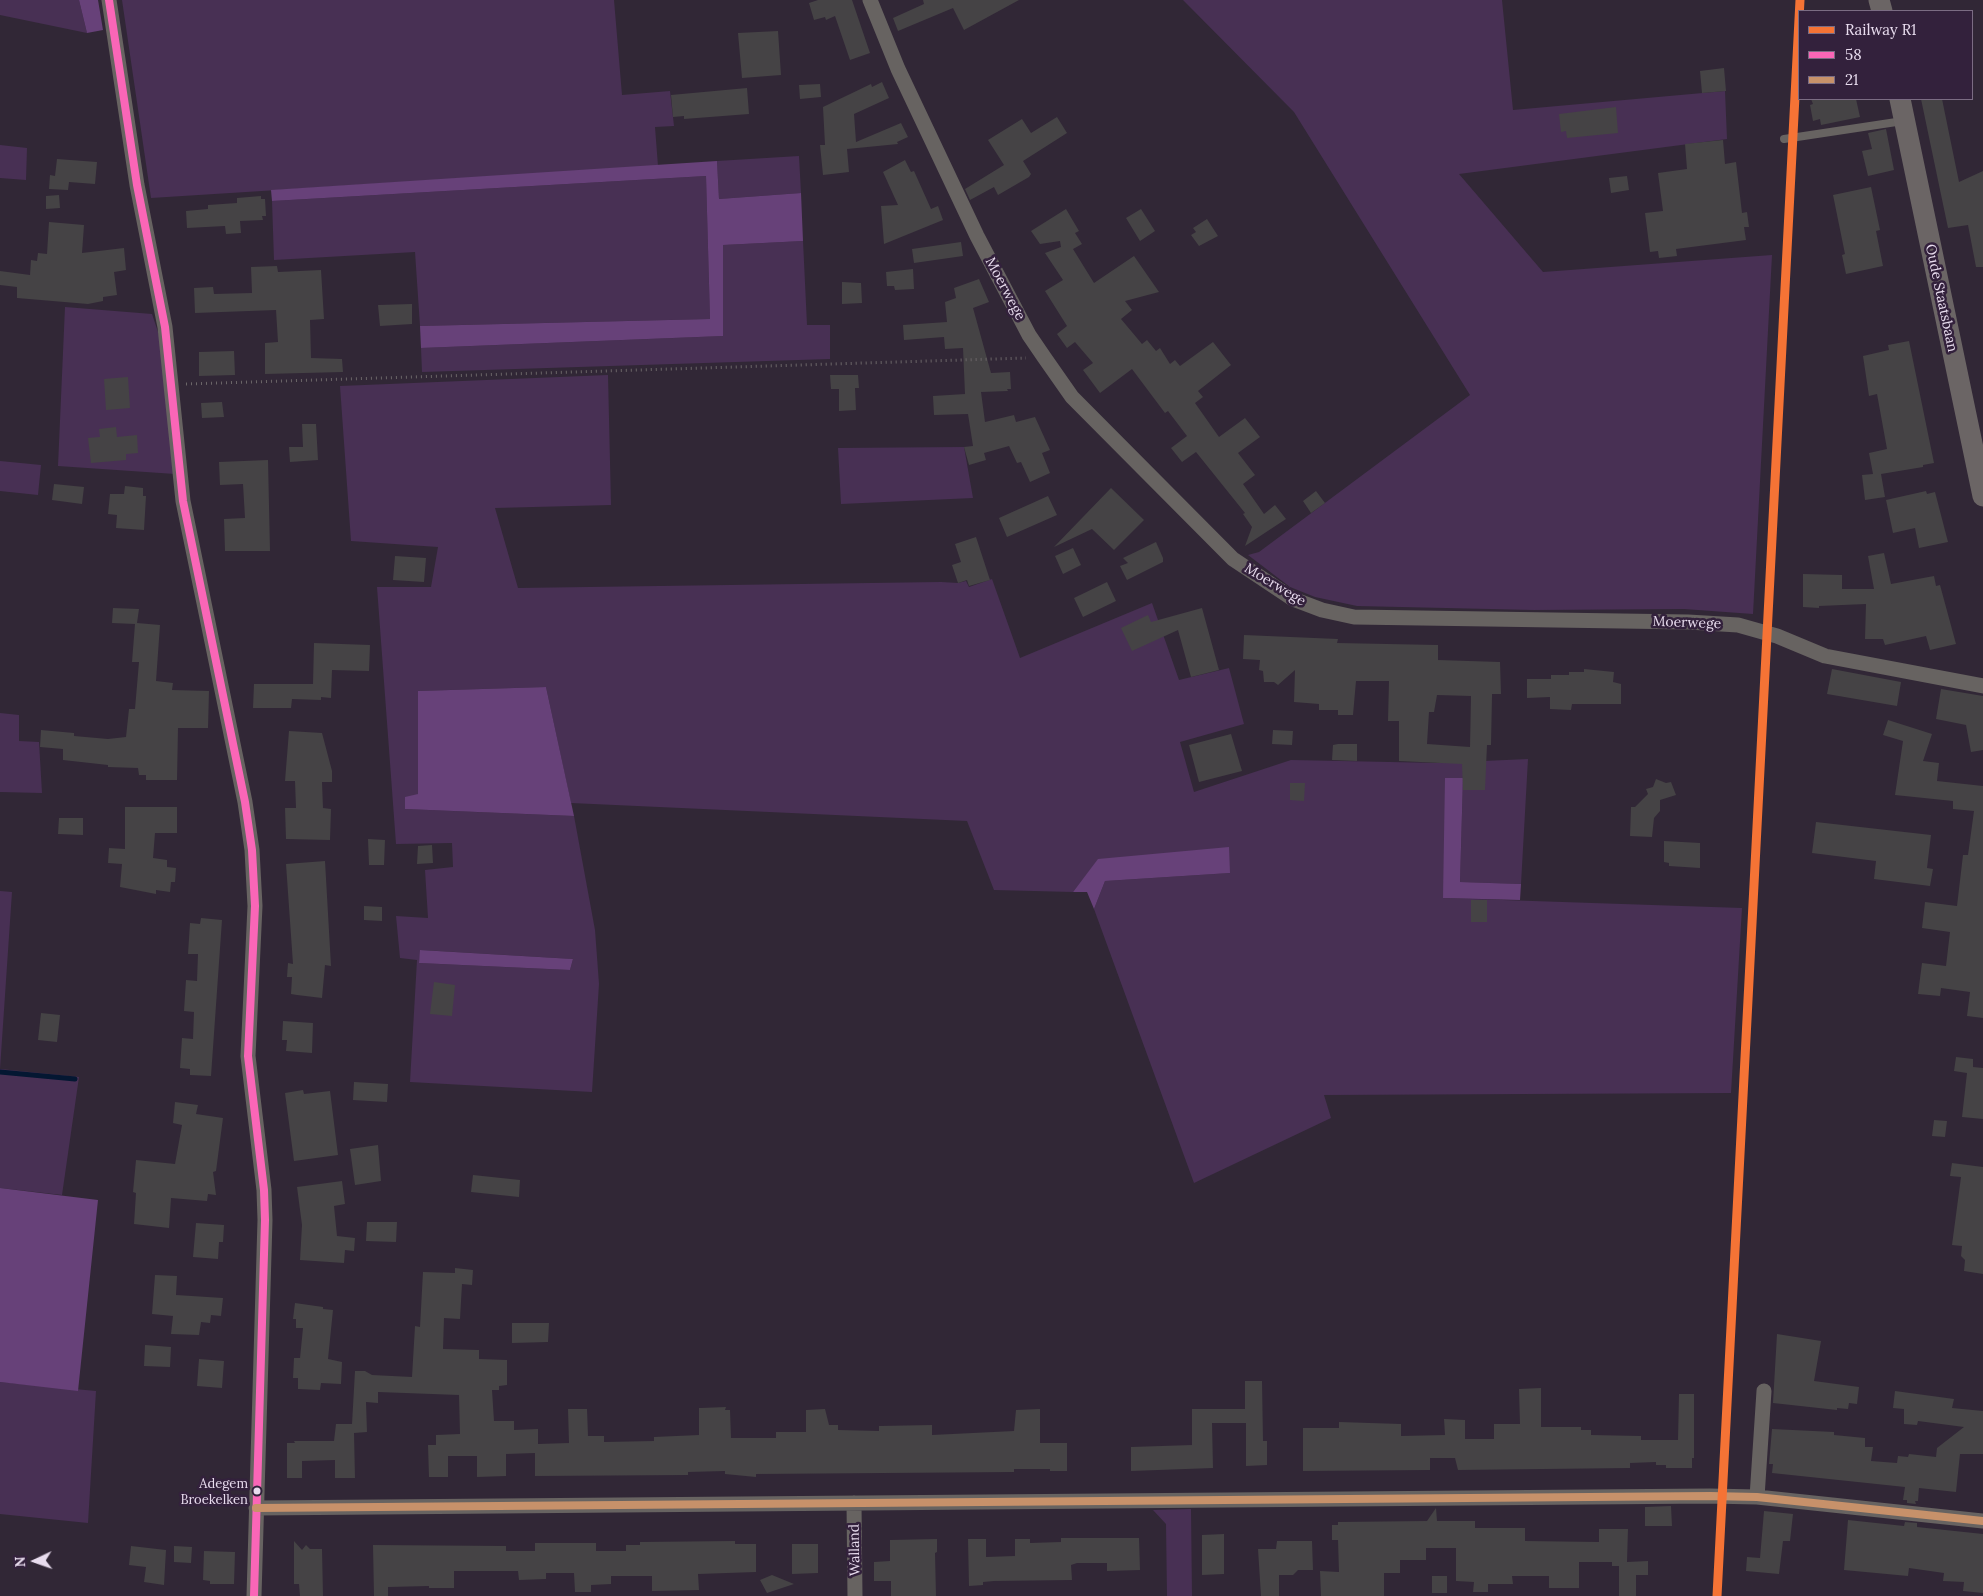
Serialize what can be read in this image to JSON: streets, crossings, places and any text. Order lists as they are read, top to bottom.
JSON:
{
  "streets": {
    "street": ["Moerwege", "Oude Staatsbaan", "Walland"]
  },
  "places": ["Adegem Broekelken"],
  "lines": ["rail line R1", "transit line 58", "transit line 21"],
  "legend": ["Railway R1", "58", "21"],
  "north": "left"
}
